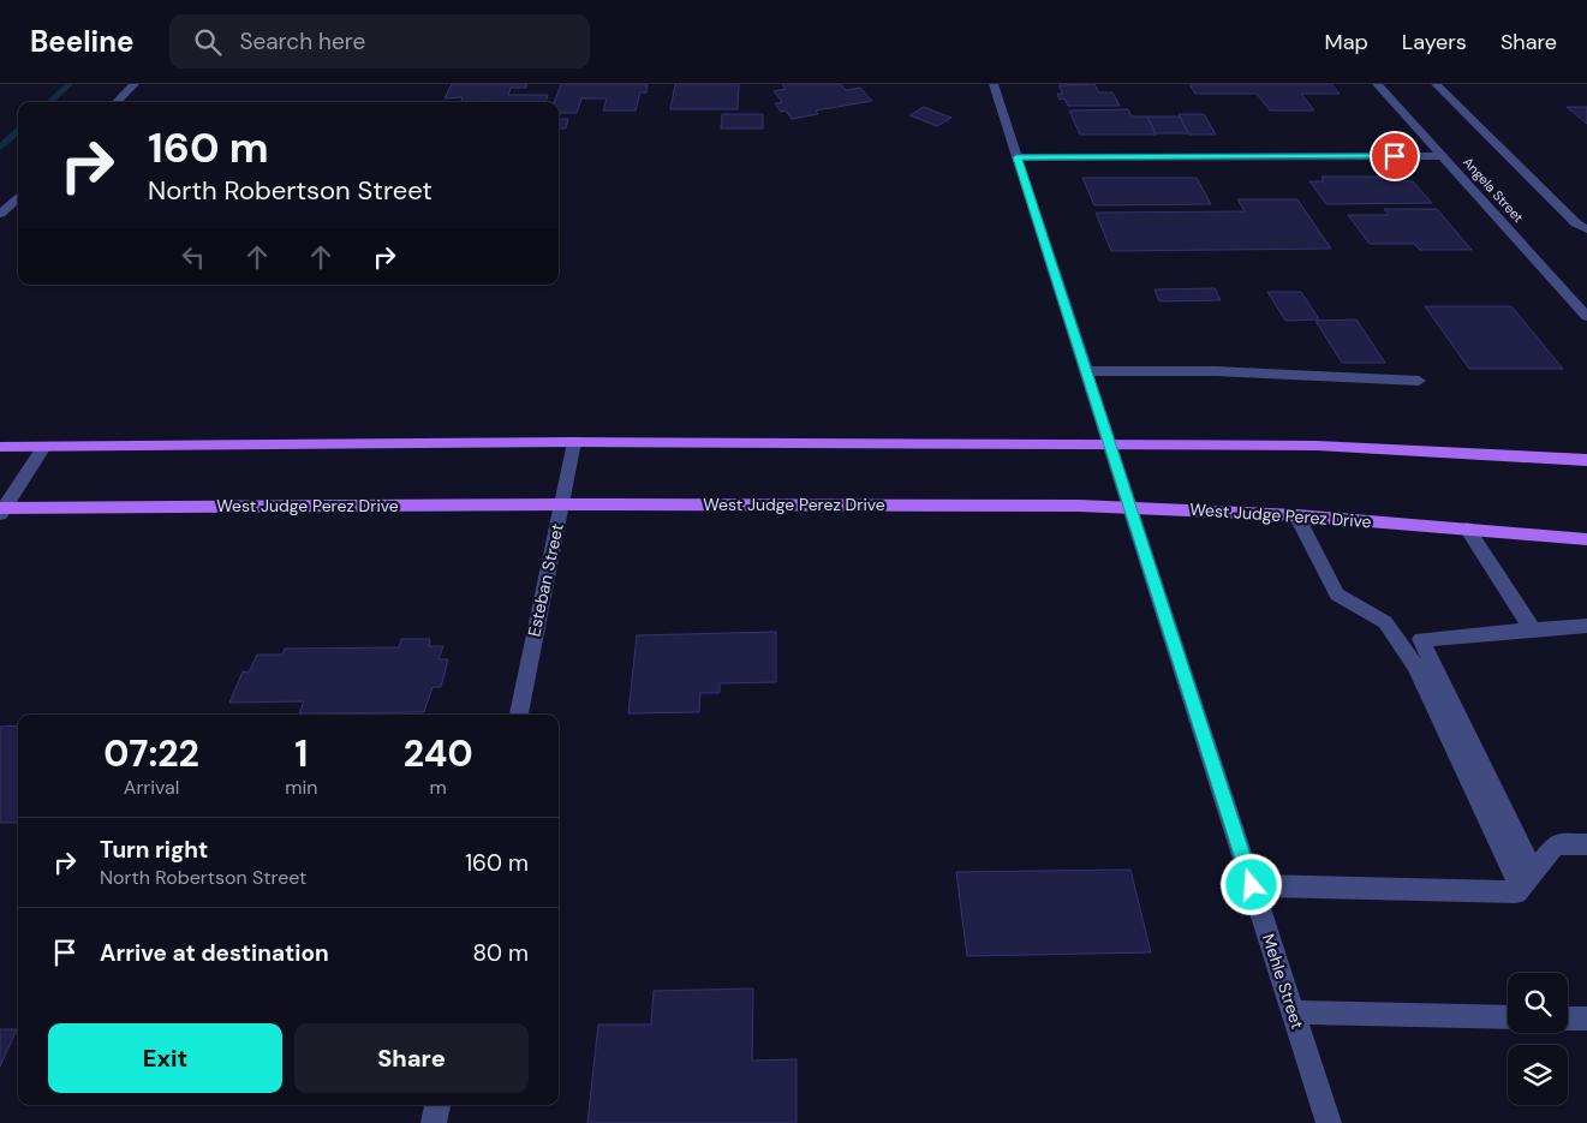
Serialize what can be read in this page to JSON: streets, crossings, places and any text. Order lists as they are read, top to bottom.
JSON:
{
  "streets": {
    "main road": ["West Judge Perez Drive"],
    "street": ["Angela Street", "Esteban Street", "Mehle Street"]
  },
  "crossings": [
    ["West Judge Perez Drive", "Esteban Street"],
    ["West Judge Perez Drive", "Mehle Street"]
  ],
  "page": {
    "header": "Beeline",
    "search": "Search here",
    "nav": ["Map", "Layers", "Share"],
    "turn": ["160 m", "North Robertson Street"],
    "eta": [
      "07:22",
      "Arrival",
      "1",
      "min",
      "240",
      "m"
    ],
    "list": [
      {
        "name": "Turn right",
        "note": "North Robertson Street",
        "value": "160 m"
      },
      {
        "name": "Arrive at destination",
        "value": "80 m"
      }
    ],
    "buttons": ["Exit", "Share"]
  }
}
